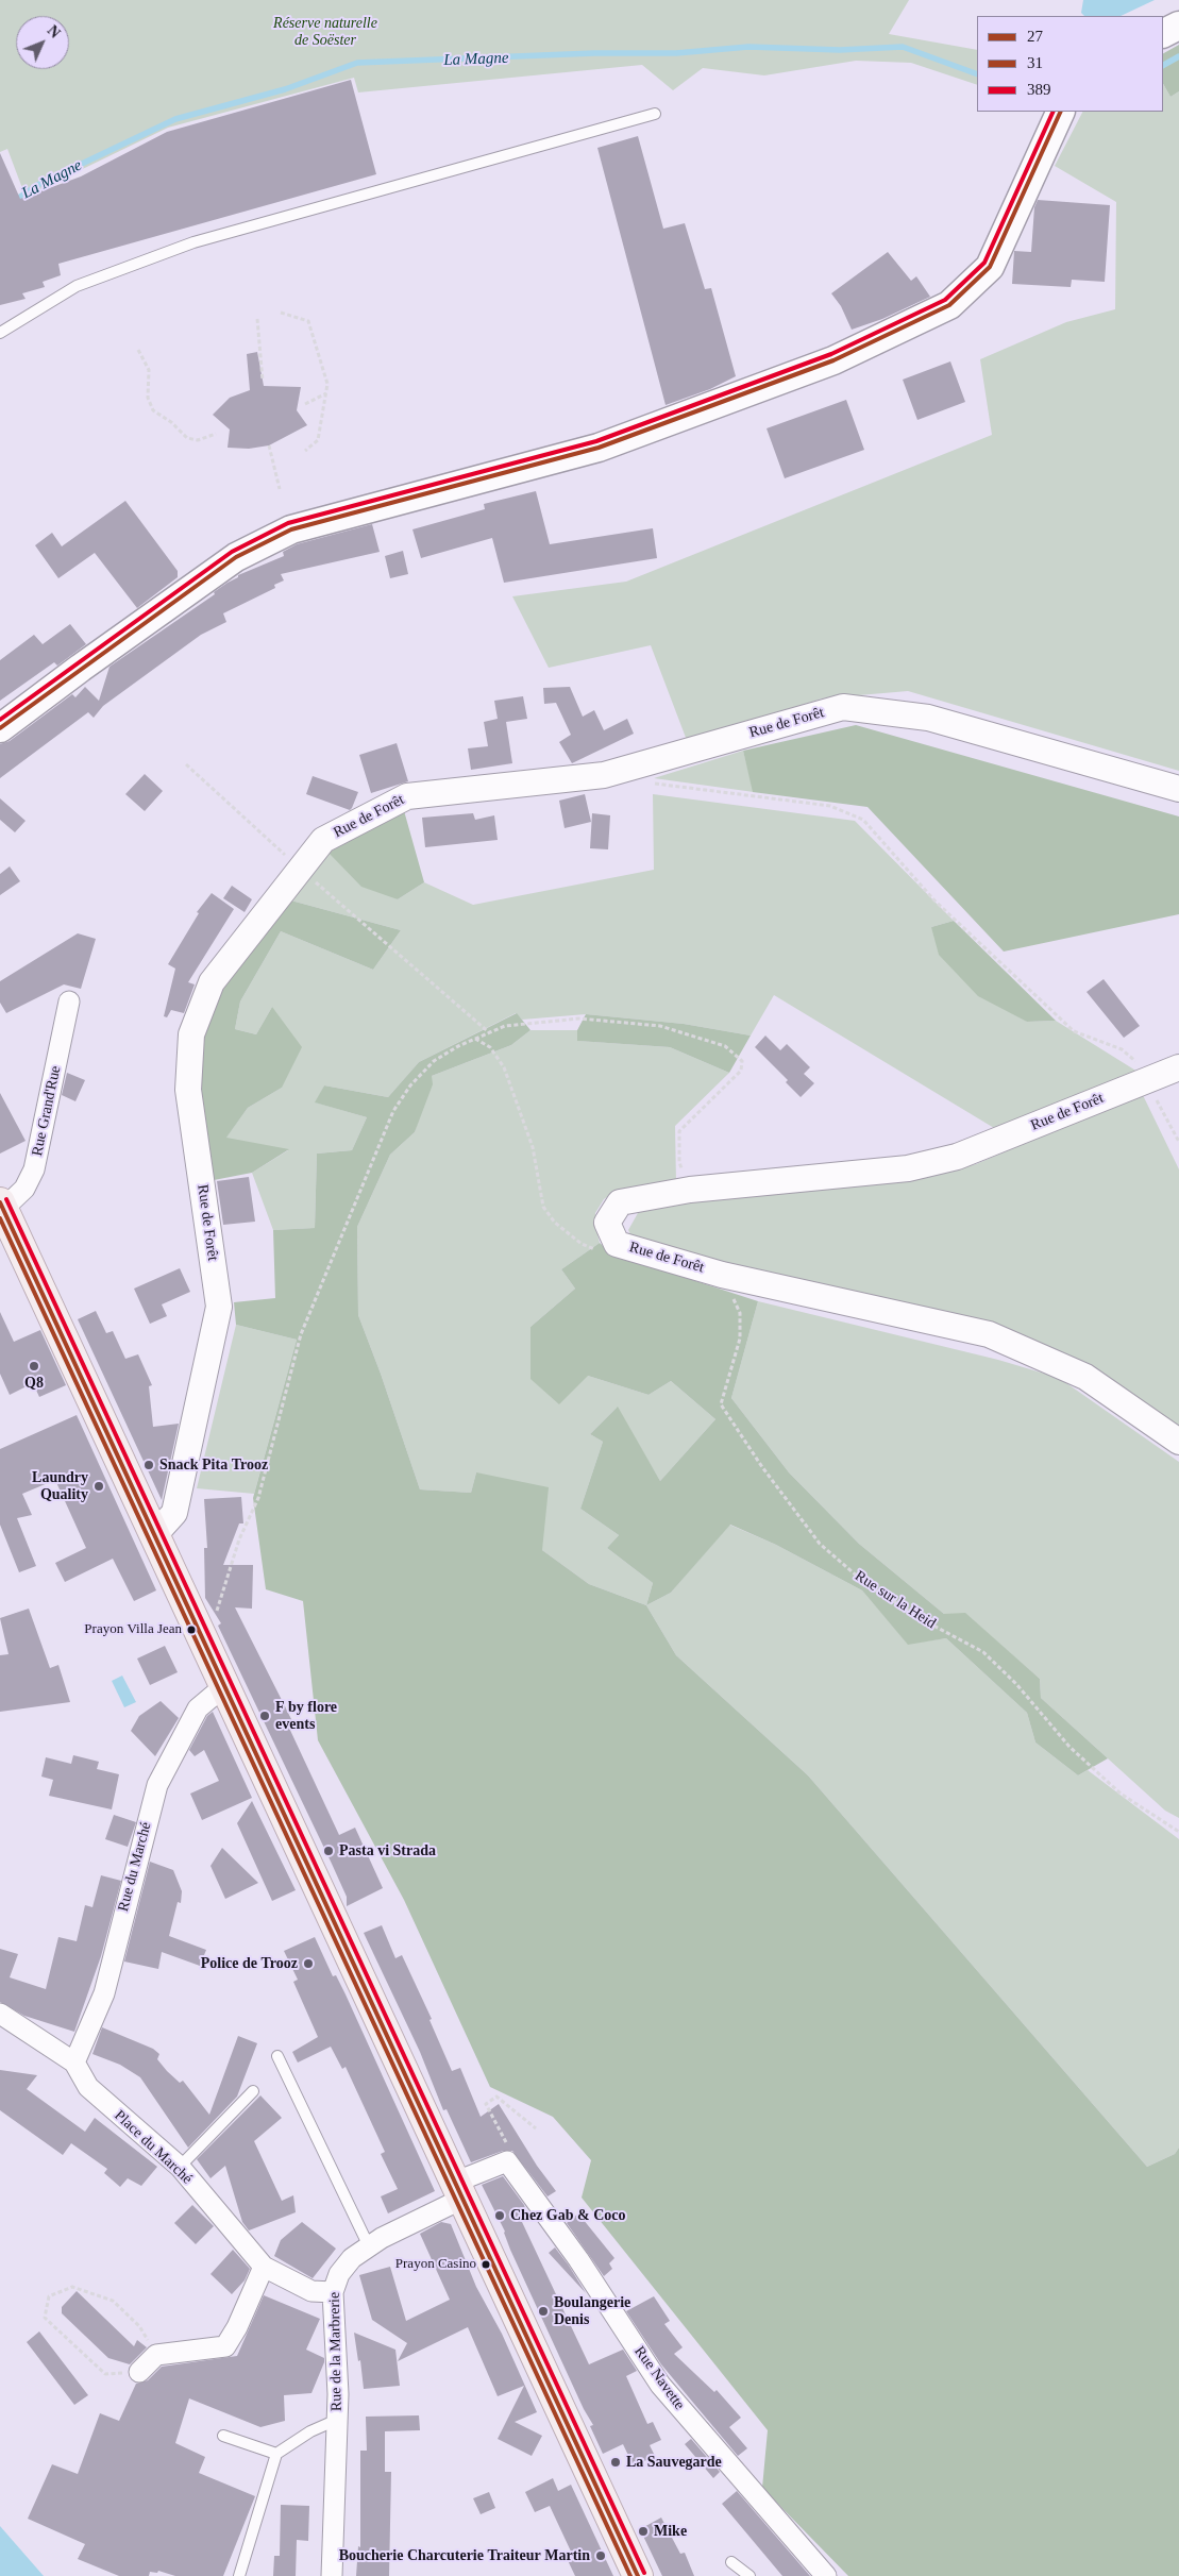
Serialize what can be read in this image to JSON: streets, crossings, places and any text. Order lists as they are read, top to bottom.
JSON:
{
  "streets": {
    "main road": ["Rue Grand'Rue"],
    "street": [
      "Rue de Forêt",
      "Rue du Marché",
      "Place du Marché",
      "Rue de la Marbrerie",
      "Rue Navette"
    ],
    "path": ["Rue sur la Heid"]
  },
  "crossings": [
    ["Rue de Forêt", "Rue Grand'Rue"],
    ["Rue de Forêt", "Rue sur la Heid"],
    ["Rue Grand'Rue", "Rue du Marché"],
    ["Rue Grand'Rue", "Rue de la Marbrerie"],
    ["Rue du Marché", "Place du Marché"],
    ["Place du Marché", "Rue de la Marbrerie"]
  ],
  "water": ["La Magne"],
  "parks": ["Réserve naturelle de Soëster"],
  "places": [
    "Q8",
    "Snack Pita Trooz",
    "Laundry Quality",
    "Prayon Villa Jean",
    "F by flore events",
    "Pasta vi Strada",
    "Police de Trooz",
    "Chez Gab & Coco",
    "Prayon Casino",
    "Boulangerie Denis",
    "La Sauvegarde",
    "Mike",
    "Boucherie Charcuterie Traiteur Martin"
  ],
  "lines": ["transit line 27", "transit line 389", "transit line 31"],
  "legend": ["27", "31", "389"],
  "north": "top right"
}
